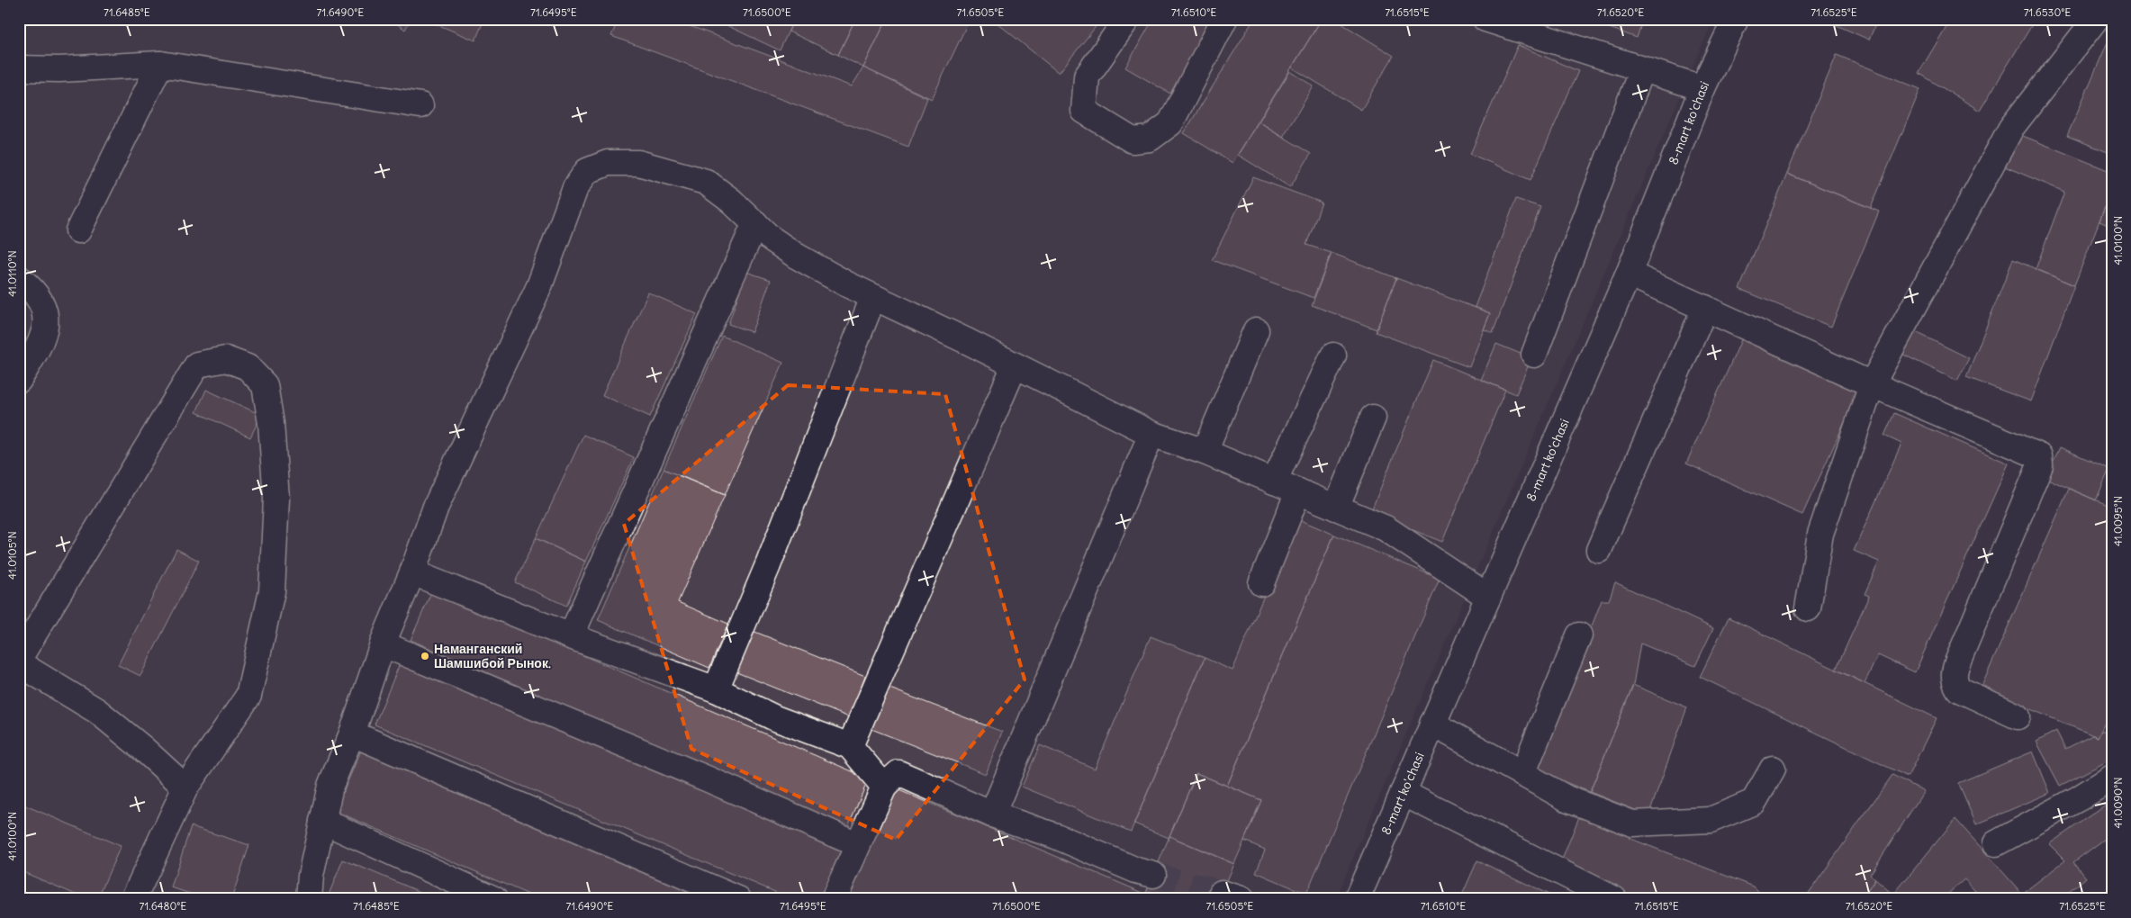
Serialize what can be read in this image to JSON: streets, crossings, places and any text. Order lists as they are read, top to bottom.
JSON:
{
  "streets": {
    "street": ["8-mart ko'chasi"]
  },
  "places": ["Наманганский Шамшибой Рынок."],
  "coordinates": [
    "71.6485°E",
    "71.6490°E",
    "71.6495°E",
    "71.6500°E",
    "71.6505°E",
    "71.6510°E",
    "71.6515°E",
    "71.6520°E",
    "71.6525°E",
    "71.6530°E",
    "41.0100°N",
    "41.0110°N",
    "41.0095°N",
    "41.0105°N",
    "41.0090°N",
    "71.6480°E"
  ]
}
